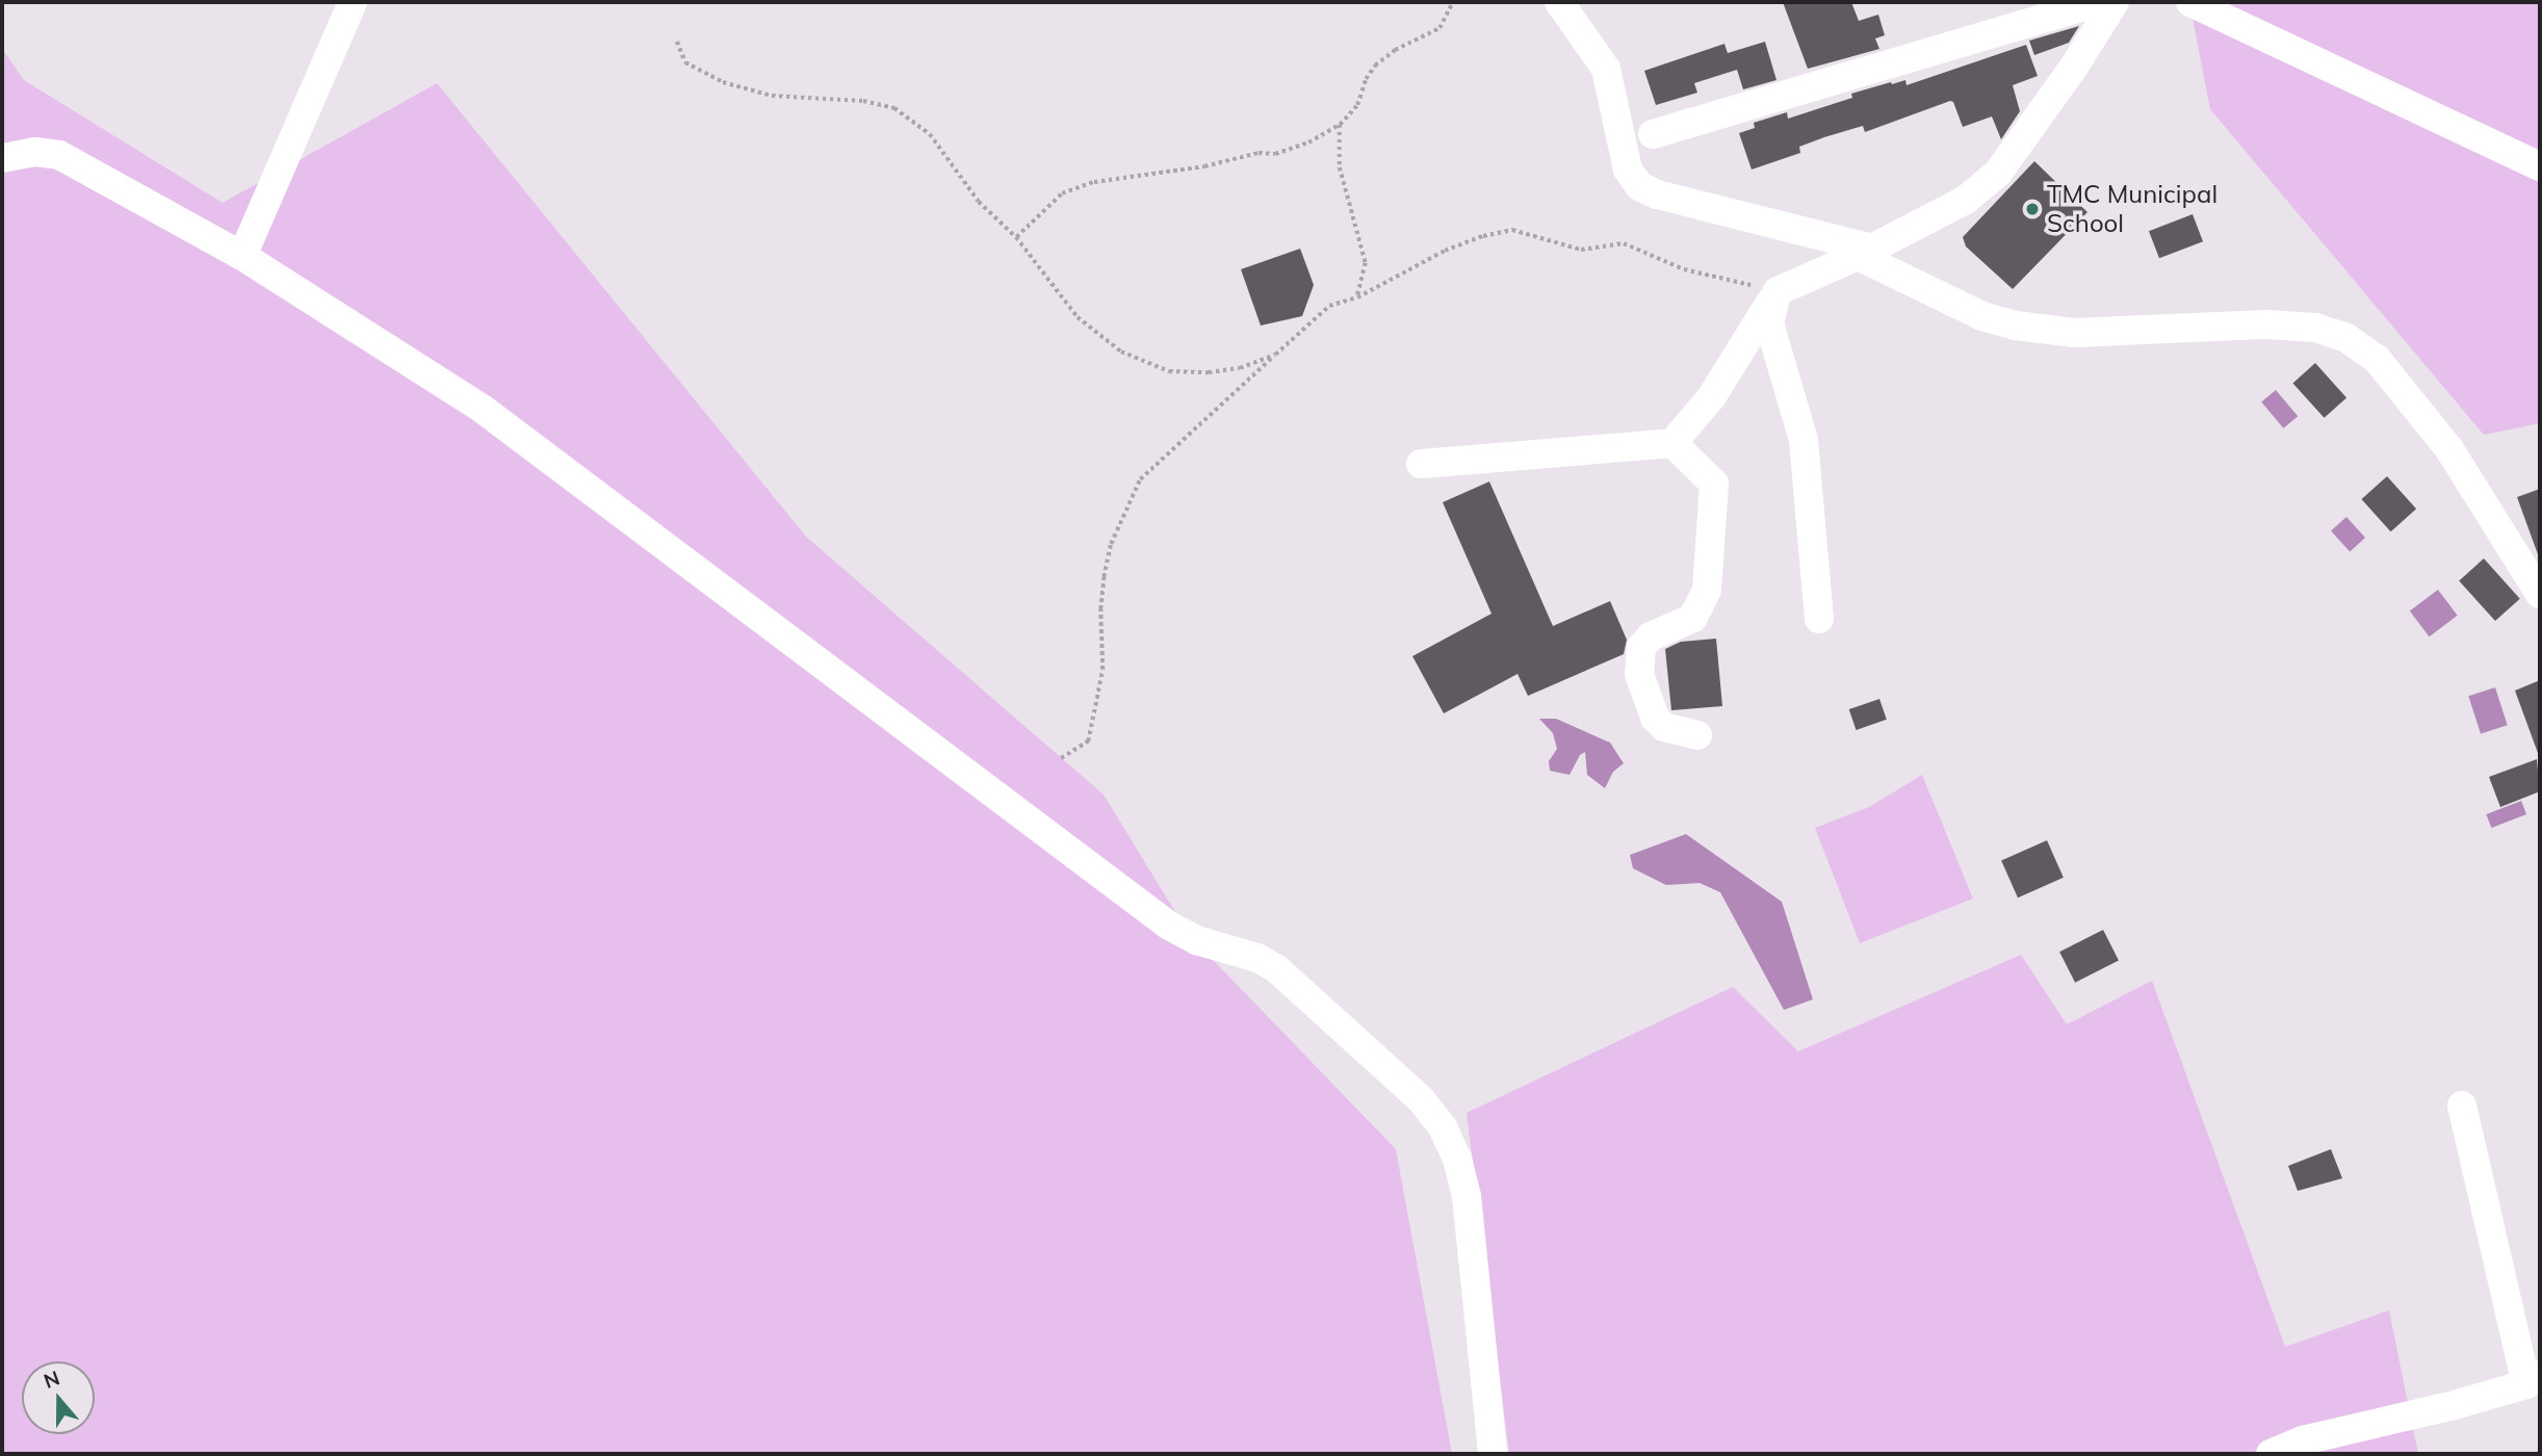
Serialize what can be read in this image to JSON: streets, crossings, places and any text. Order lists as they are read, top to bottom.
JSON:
{
  "places": ["TMC Municipal School"],
  "north": "top"
}
